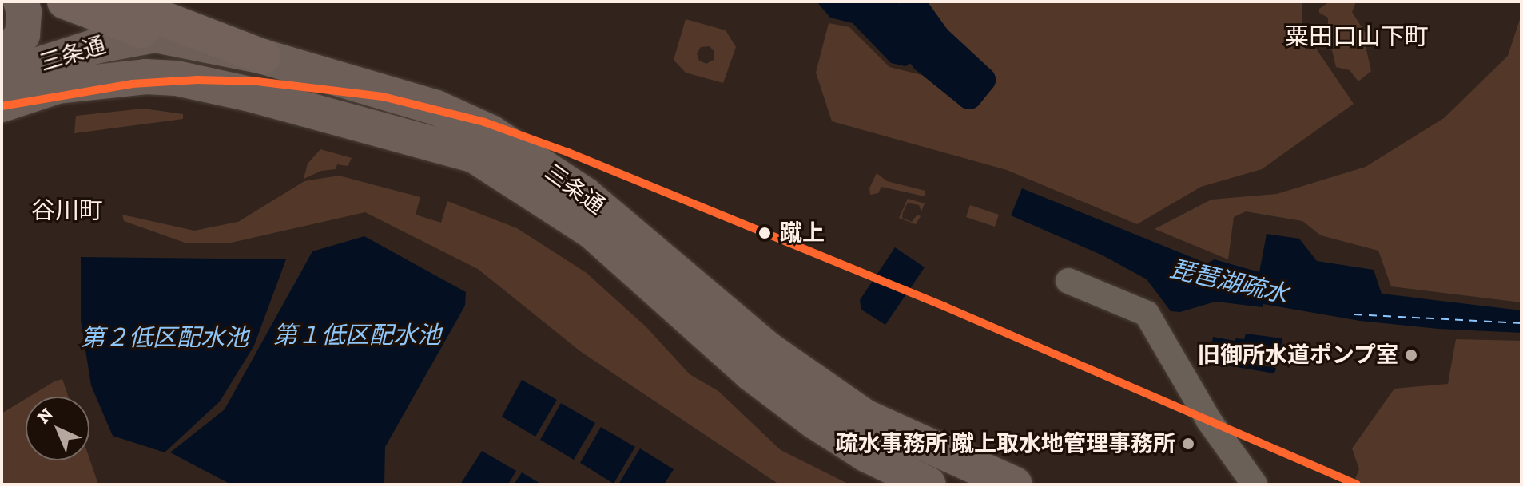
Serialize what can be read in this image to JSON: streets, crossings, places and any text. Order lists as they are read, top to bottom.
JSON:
{
  "streets": {
    "main road": ["三条通"]
  },
  "districts": ["粟田口山下町", "谷川町"],
  "water": ["琵琶湖疏水", "第１低区配水池", "第２低区配水池"],
  "places": ["蹴上", "旧御所水道ポンプ室", "疏水事務所 蹴上取水地管理事務所"],
  "north": "top left"
}
